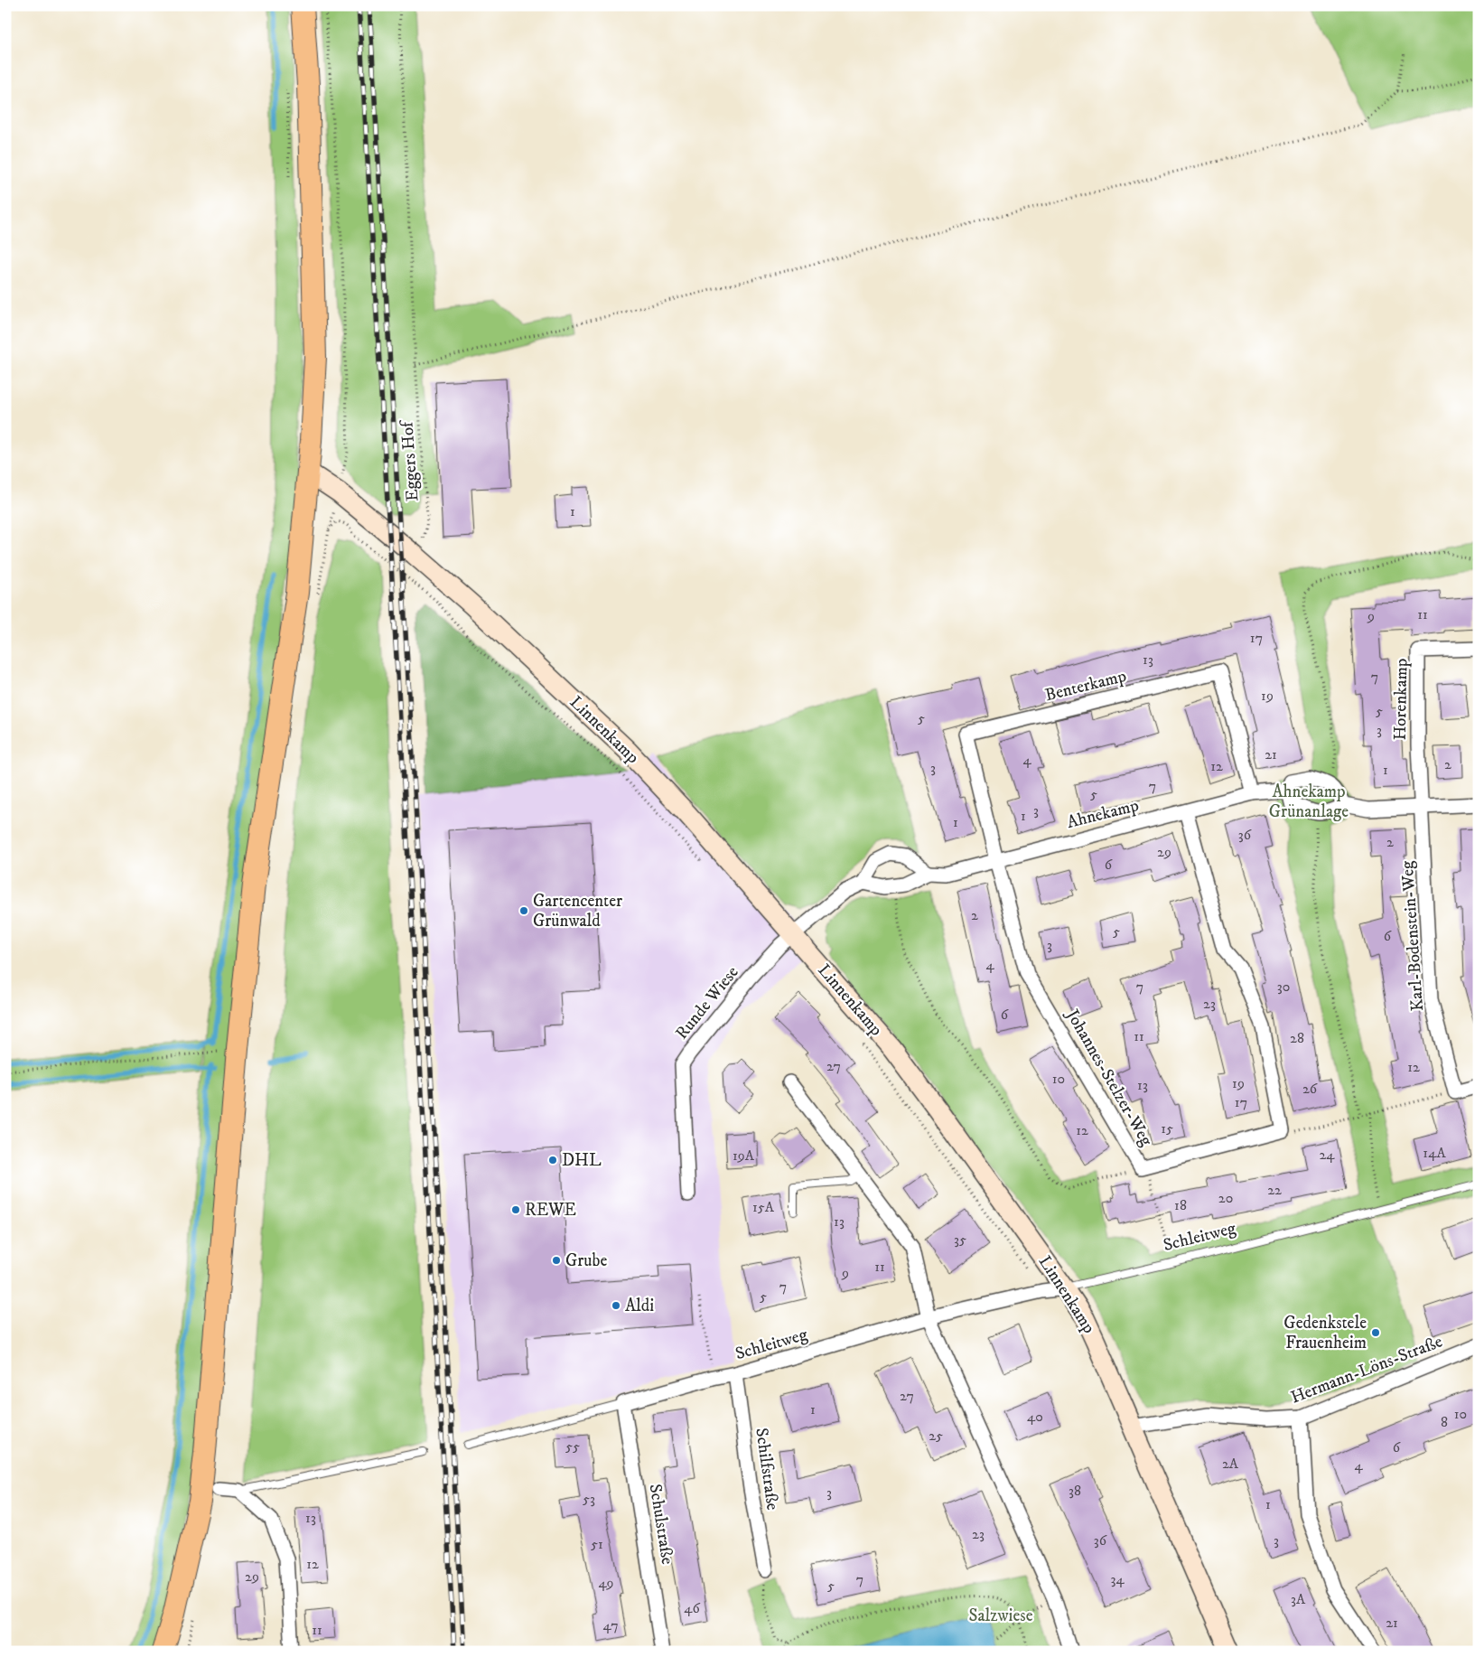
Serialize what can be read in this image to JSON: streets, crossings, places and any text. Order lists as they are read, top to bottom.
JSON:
{
  "streets": {
    "main road": ["Linnenkamp"],
    "street": [
      "Benterkamp",
      "Horenkamp",
      "Ahnekamp",
      "Karl-Bodenstein-Weg",
      "Runde Wiese",
      "Johannes-Stelzer-Weg",
      "Schleitweg",
      "Hermann-Löns-Straße",
      "Schilfstraße",
      "Schulstraße"
    ],
    "path": ["Eggers Hof"]
  },
  "crossings": [
    ["Eggers Hof", "Linnenkamp"],
    ["Benterkamp", "Ahnekamp"],
    ["Benterkamp", "Johannes-Stelzer-Weg"],
    ["Horenkamp", "Karl-Bodenstein-Weg"],
    ["Linnenkamp", "Runde Wiese"],
    ["Linnenkamp", "Schleitweg"],
    ["Linnenkamp", "Hermann-Löns-Straße"],
    ["Ahnekamp", "Runde Wiese"],
    ["Ahnekamp", "Johannes-Stelzer-Weg"],
    ["Schleitweg", "Schilfstraße"],
    ["Schleitweg", "Schulstraße"]
  ],
  "parks": ["Ahnekamp Grünanlage", "Salzwiese"],
  "places": [
    "Gartencenter Grünwald",
    "DHL",
    "REWE",
    "Grube",
    "Aldi",
    "Gedenkstele Frauenheim"
  ],
  "house_numbers": [
    "1",
    "11",
    "9",
    "17",
    "13",
    "7",
    "19",
    "5",
    "5",
    "3",
    "21",
    "4",
    "2",
    "12",
    "3",
    "1",
    "7",
    "5",
    "3",
    "1",
    "1",
    "36",
    "2",
    "29",
    "6",
    "2",
    "5",
    "6",
    "3",
    "4",
    "7",
    "30",
    "23",
    "6",
    "11",
    "28",
    "27",
    "12",
    "10",
    "19",
    "13",
    "26",
    "17",
    "15",
    "12",
    "14A",
    "24",
    "19A",
    "22",
    "20",
    "18",
    "15A",
    "13",
    "35",
    "11",
    "9",
    "7",
    "5",
    "27",
    "1",
    "10",
    "40",
    "8",
    "25",
    "55",
    "6",
    "2A",
    "4",
    "38",
    "3",
    "53",
    "1",
    "13",
    "23",
    "36",
    "3",
    "51",
    "12",
    "29",
    "7",
    "34",
    "49",
    "5",
    "3A",
    "46",
    "21",
    "47",
    "11"
  ]
}
